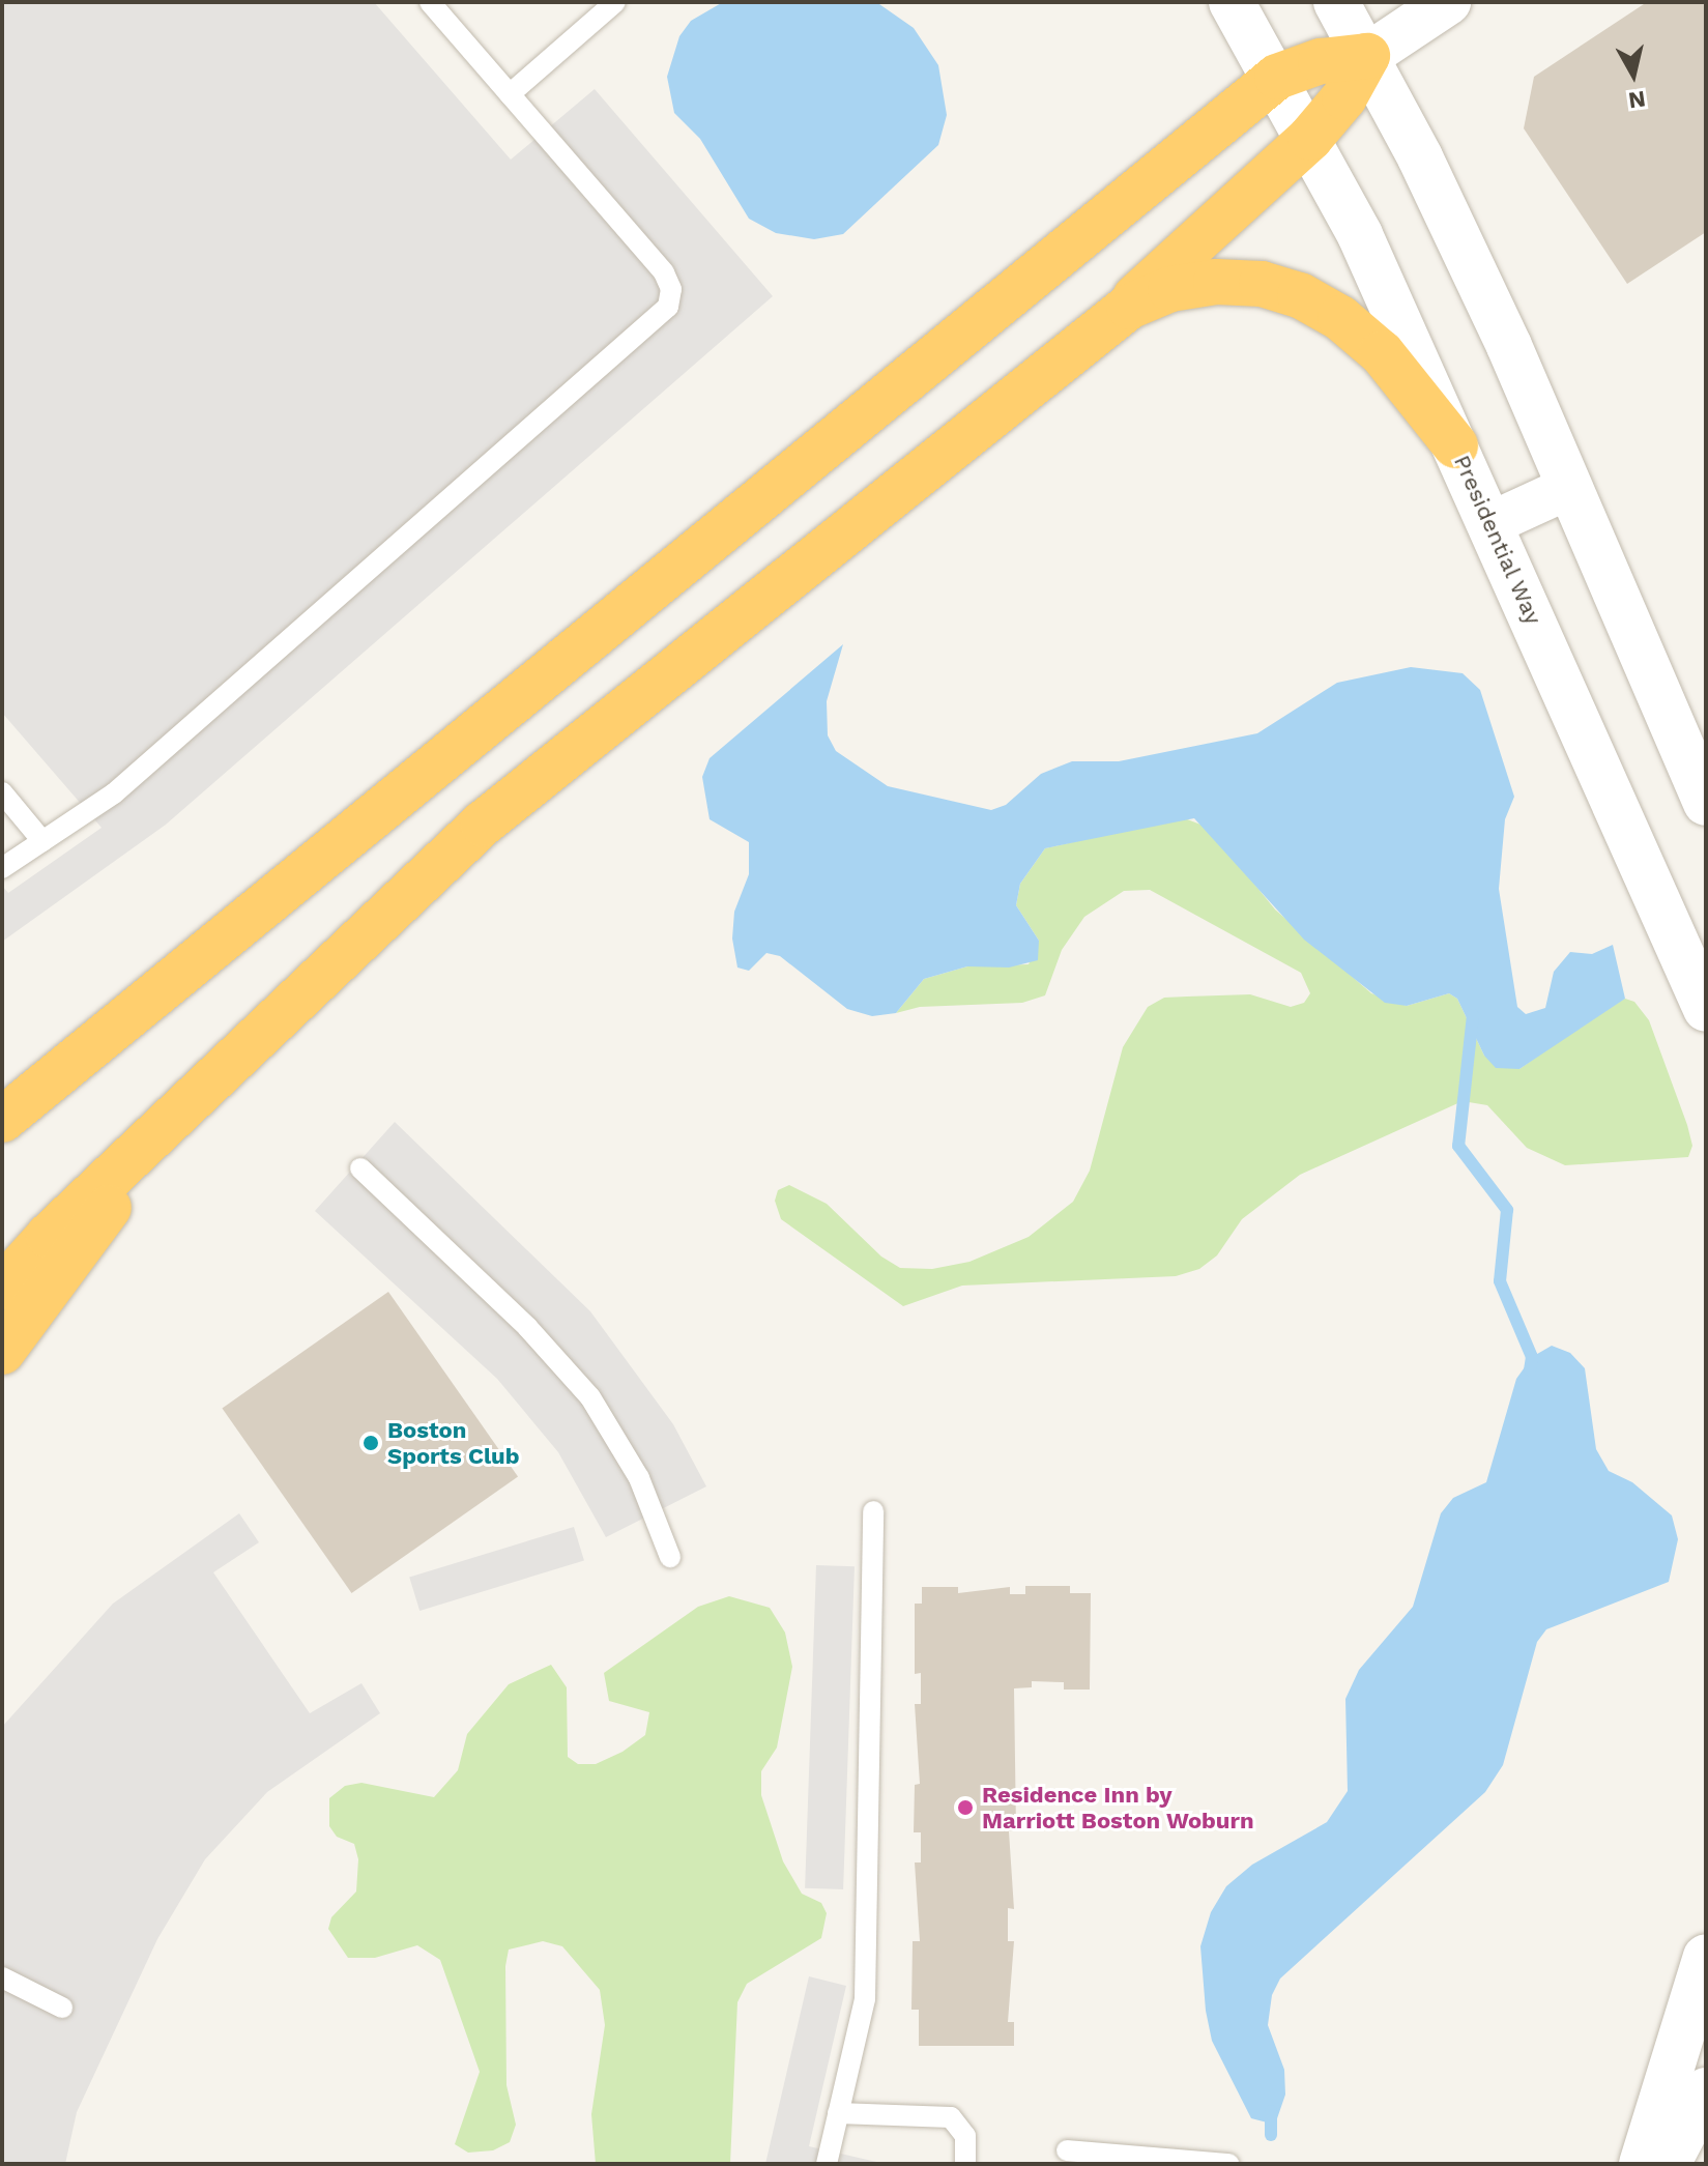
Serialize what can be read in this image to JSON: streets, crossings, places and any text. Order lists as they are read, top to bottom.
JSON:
{
  "streets": {
    "street": ["Presidential Way"]
  },
  "places": ["Boston Sports Club", "Residence Inn by Marriott Boston Woburn"],
  "north": "bottom"
}
